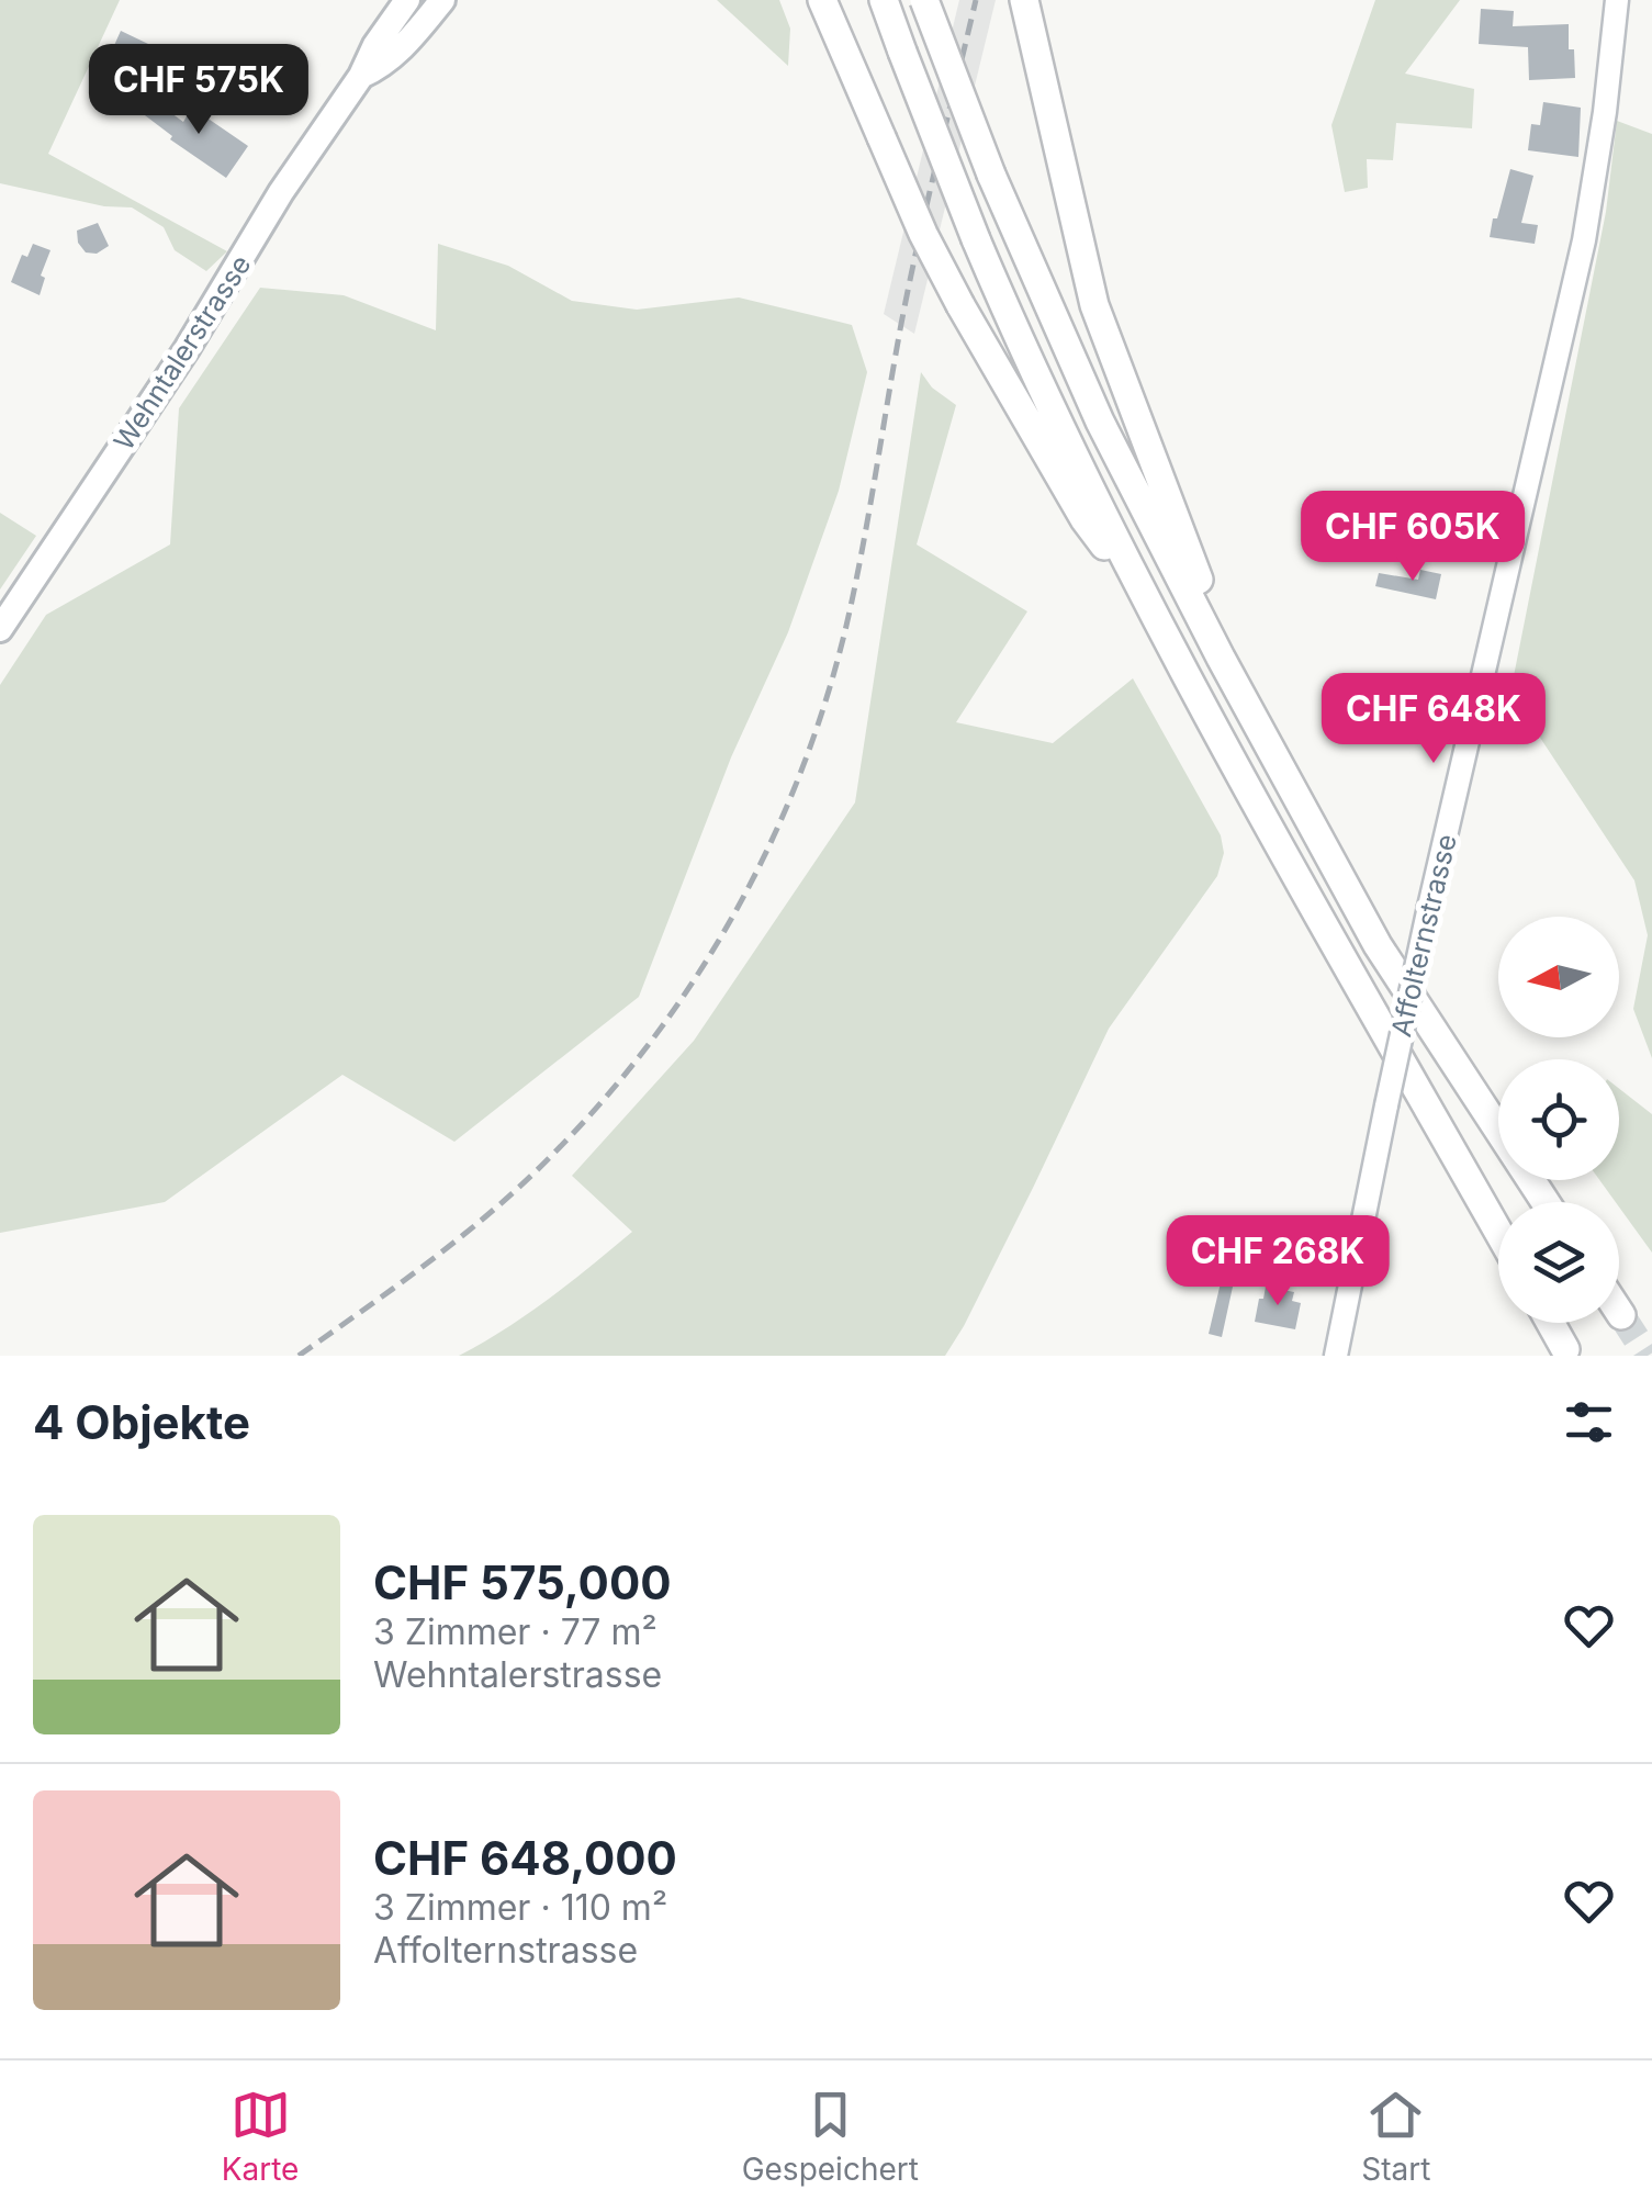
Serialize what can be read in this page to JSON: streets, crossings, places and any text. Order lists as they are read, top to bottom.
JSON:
{
  "streets": {
    "main road": ["Wehntalerstrasse"],
    "street": ["Affolternstrasse"]
  },
  "north": "left",
  "page": {
    "price": [
      "CHF 575K",
      "CHF 605K",
      "CHF 648K",
      "CHF 268K"
    ],
    "heading": "4 Objekte",
    "list": [
      {
        "name": "CHF 575,000",
        "note": "3 Zimmer · 77 m² · Wehntalerstrasse"
      },
      {
        "name": "CHF 648,000",
        "note": "3 Zimmer · 110 m² · Affolternstrasse"
      }
    ],
    "tabs": ["Karte", "Gespeichert", "Start"]
  }
}
